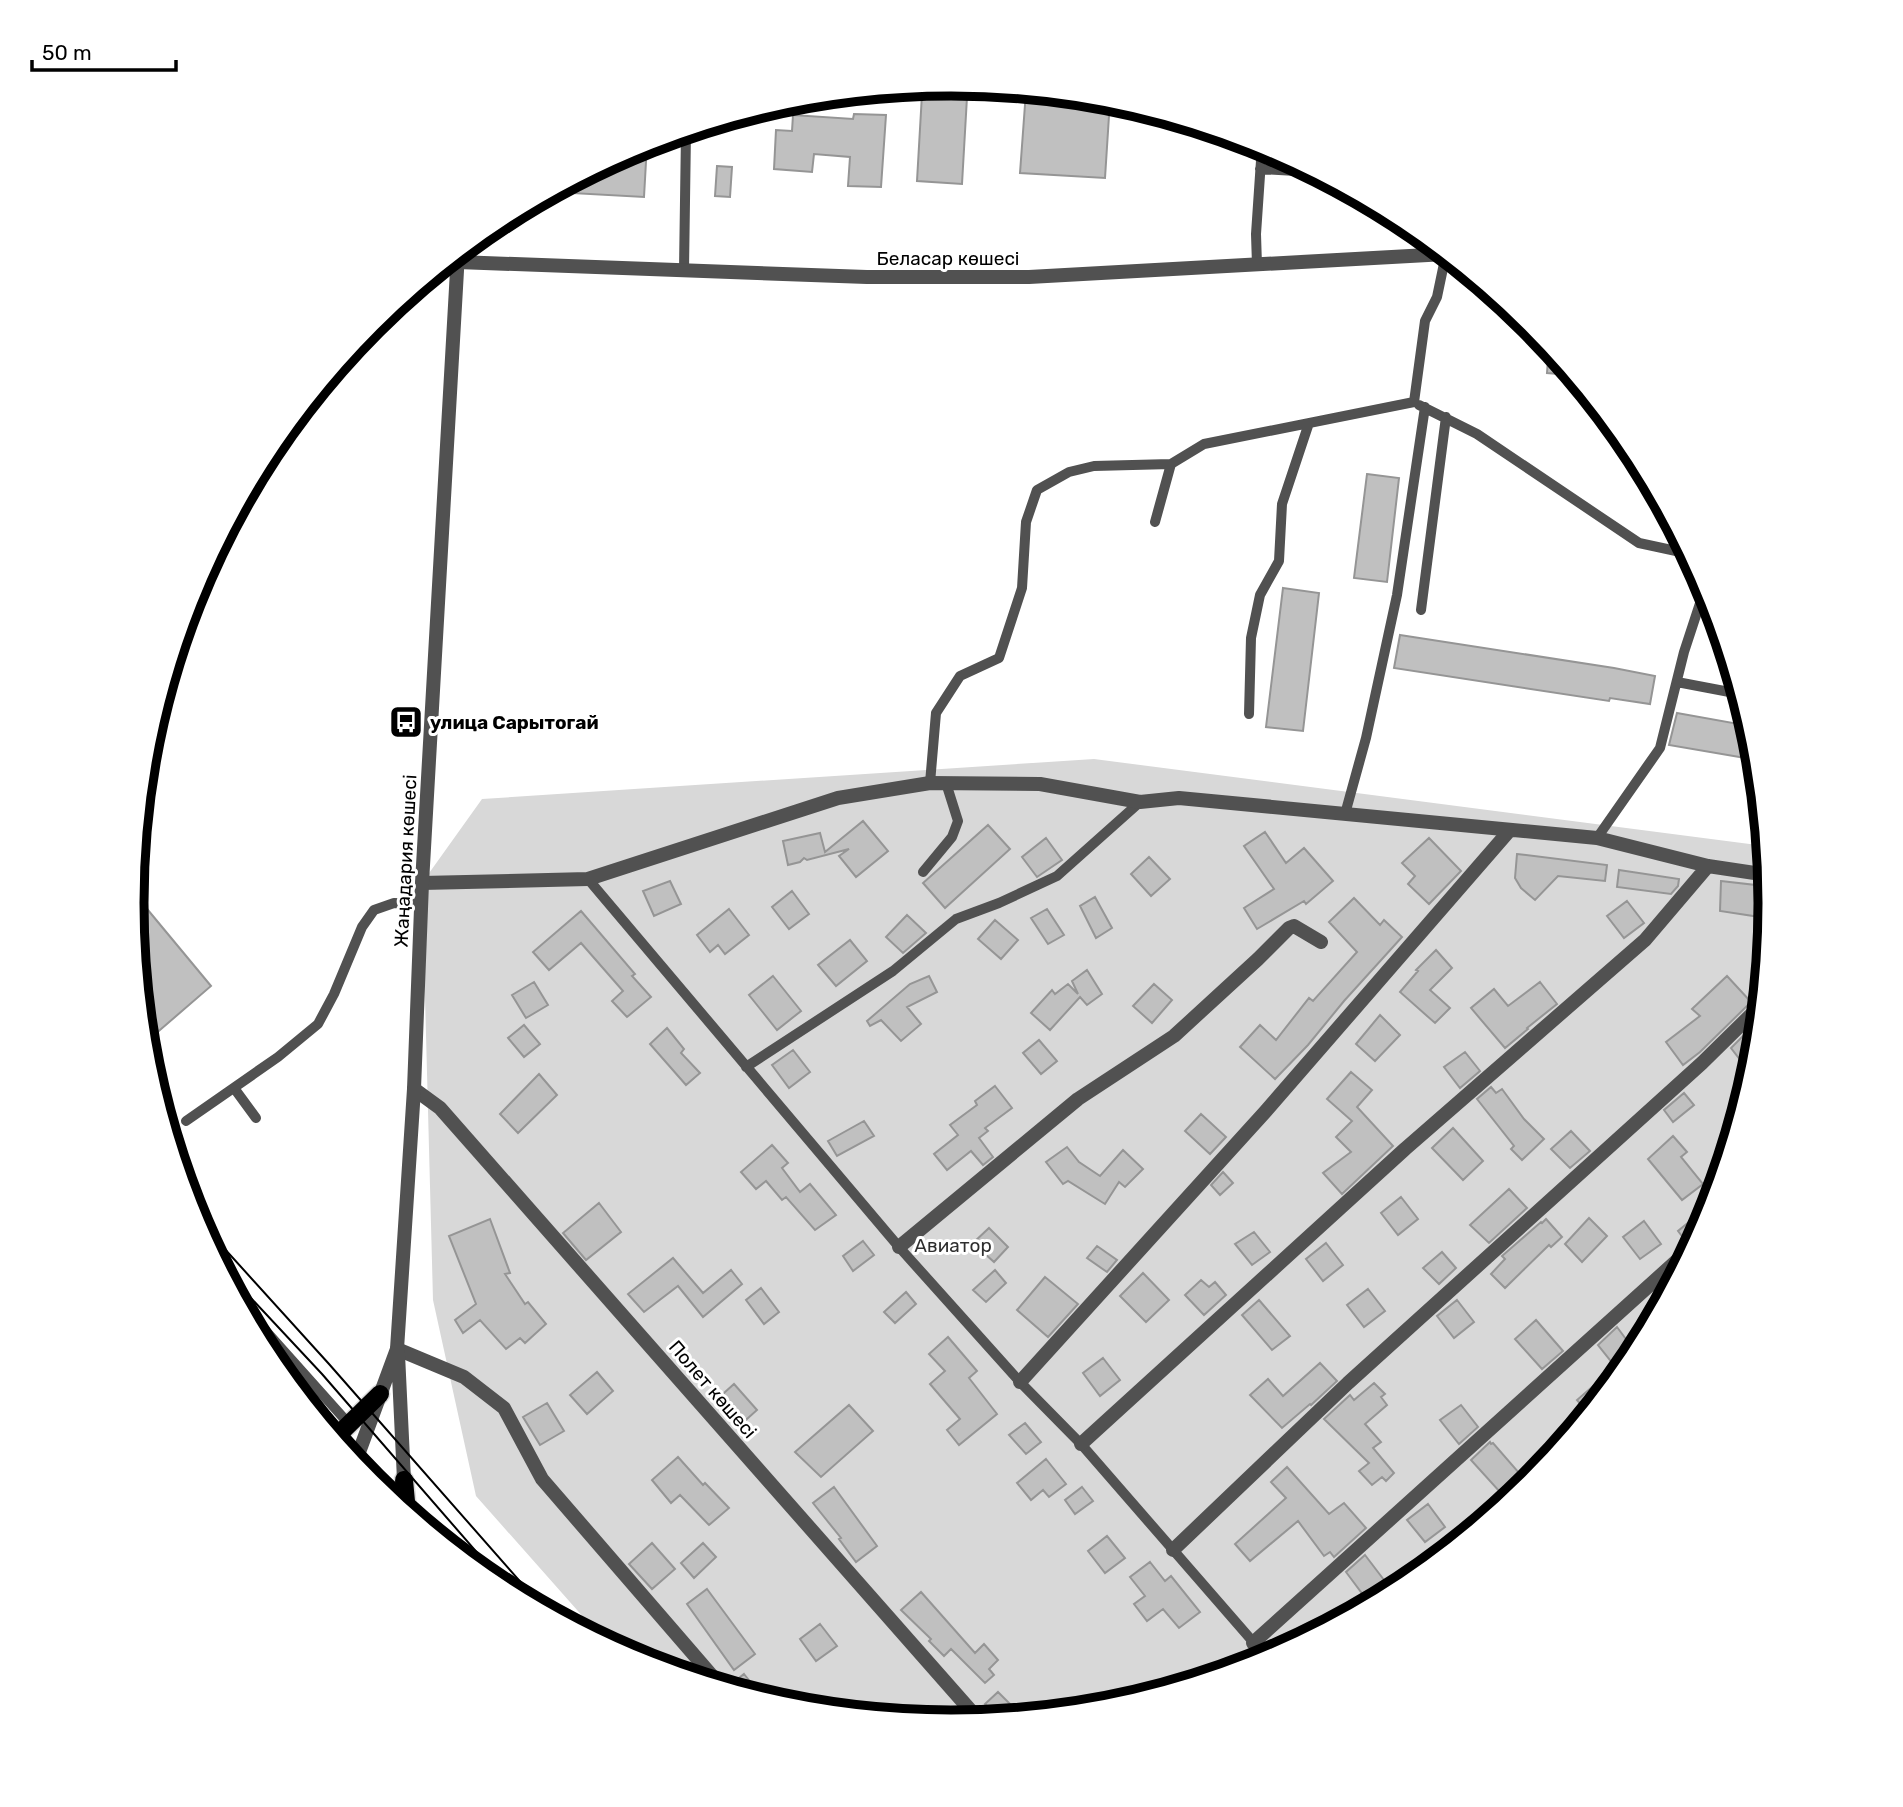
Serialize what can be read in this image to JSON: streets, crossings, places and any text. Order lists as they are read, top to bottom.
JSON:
{
  "streets": {
    "street": ["Беласар көшесі", "Жаңадария көшесі", "Полет көшесі"]
  },
  "crossings": [
    ["Жаңадария көшесі", "Полет көшесі"]
  ],
  "parks": ["Авиатор"],
  "places": {
    "bus stop": ["улица Сарытогай"]
  },
  "scale_bar": "50 m"
}
